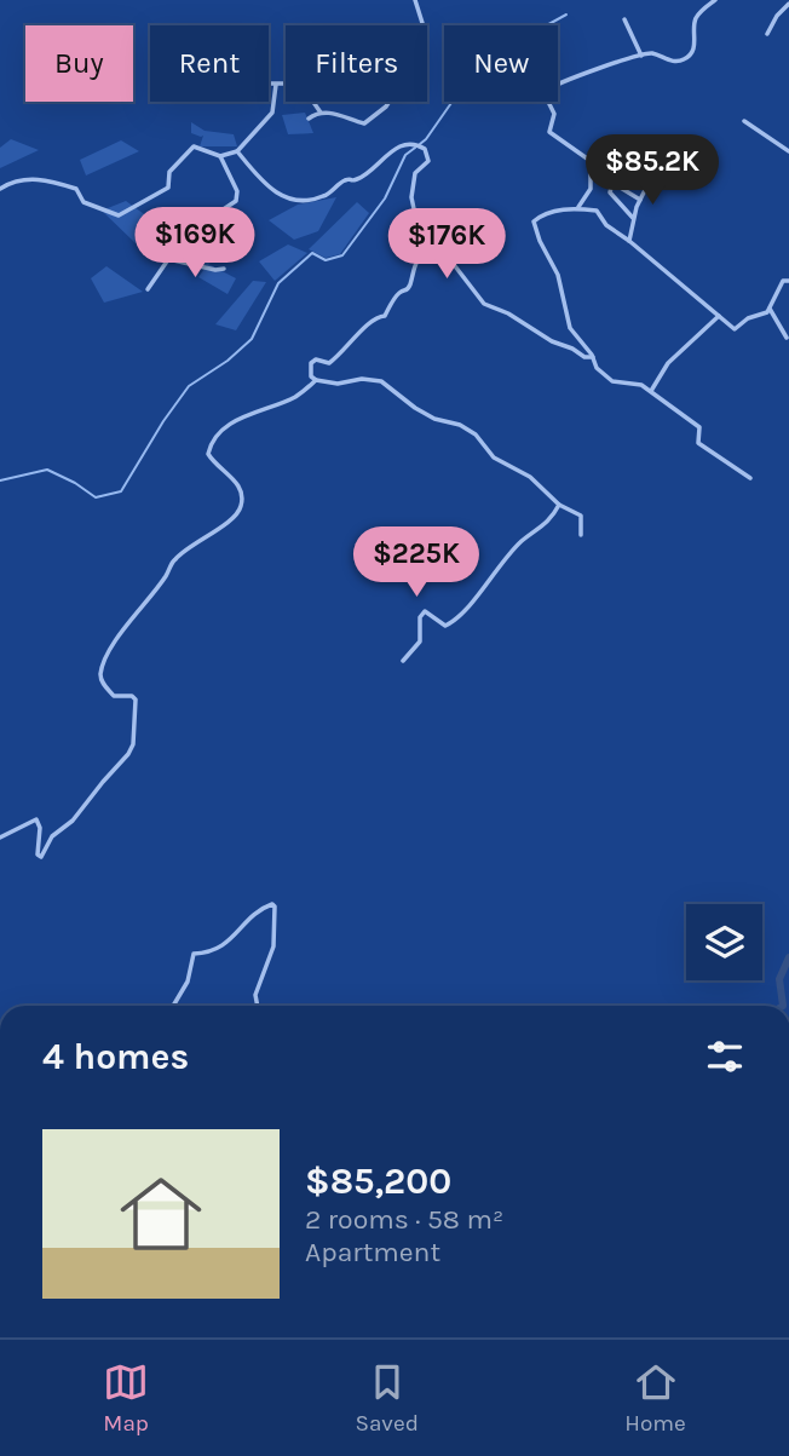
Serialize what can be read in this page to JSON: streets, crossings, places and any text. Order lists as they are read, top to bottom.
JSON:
{
  "page": {
    "chip": [
      "Buy",
      "Rent",
      "Filters",
      "New"
    ],
    "price": [
      "$85.2K",
      "$169K",
      "$176K",
      "$225K"
    ],
    "heading": "4 homes",
    "list": [
      {
        "name": "$85,200",
        "note": "2 rooms · 58 m² · Apartment"
      }
    ],
    "tabs": ["Map", "Saved", "Home"]
  }
}
